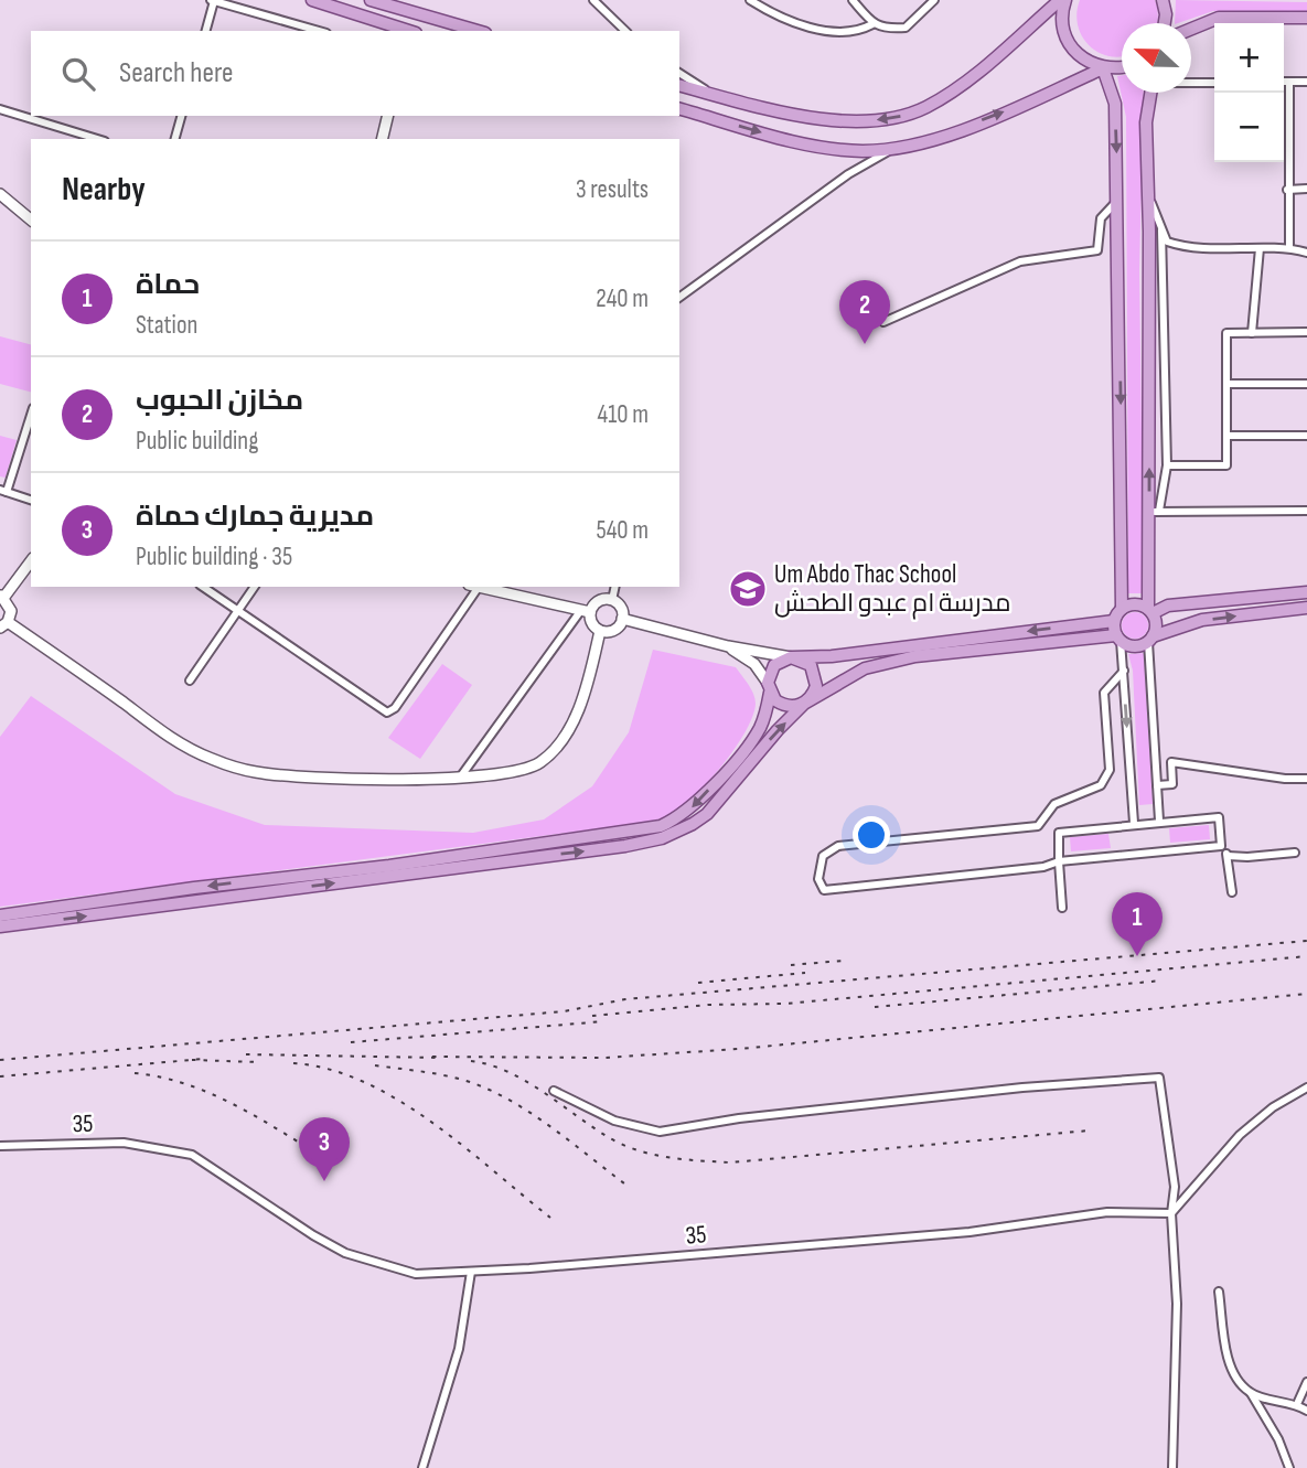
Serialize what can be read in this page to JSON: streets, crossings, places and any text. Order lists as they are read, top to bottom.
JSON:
{
  "streets": {
    "street": ["35"]
  },
  "places": {
    "school or university": ["Um Abdo Thac School مدرسة ام عبدو الطحش"]
  },
  "north": "left",
  "page": {
    "map_buttons": ["+", "−"],
    "search": "Search here",
    "heading": ["Nearby", "3 results"],
    "list": [
      {
        "mark": "1",
        "name": "حماة",
        "note": "Station",
        "value": "240 m"
      },
      {
        "mark": "2",
        "name": "مخازن الحبوب",
        "note": "Public building",
        "value": "410 m"
      },
      {
        "mark": "3",
        "name": "مديرية جمارك حماة",
        "note": "Public building · 35",
        "value": "540 m"
      }
    ],
    "pins": ["2", "1", "3"]
  }
}
